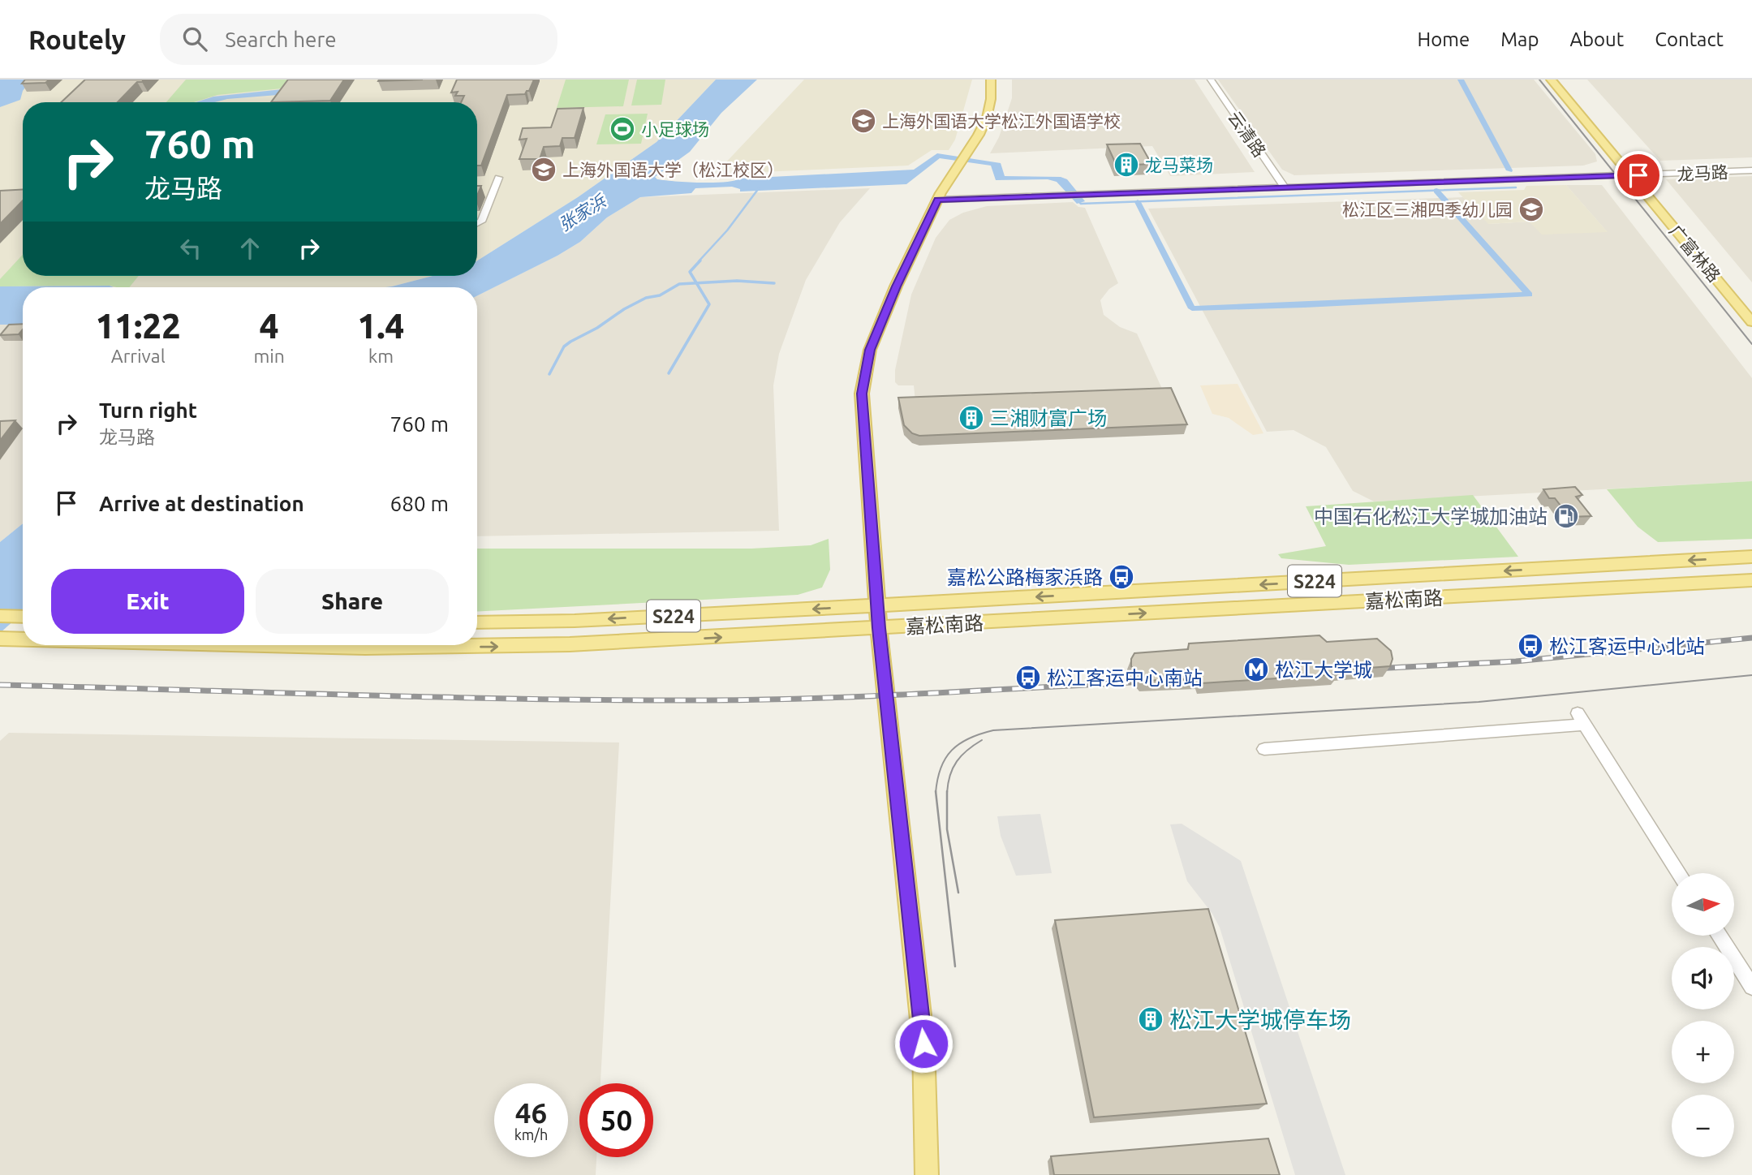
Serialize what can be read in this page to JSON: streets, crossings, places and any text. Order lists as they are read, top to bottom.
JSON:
{
  "streets": {
    "main road": ["广富林路", "S224", "嘉松南路"],
    "street": ["云清路", "龙马路"]
  },
  "crossings": [
    ["云清路", "龙马路"],
    ["龙马路", "广富林路"]
  ],
  "water": ["张家浜"],
  "places": {
    "school or university": ["上海外国语大学松江外国语学校", "上海外国语大学（松江校区）", "松江区三湘四季幼儿园"],
    "sports": ["小足球场"],
    "building": ["龙马菜场", "三湘财富广场", "松江大学城停车场"],
    "fuel station": ["中国石化松江大学城加油站"],
    "bus stop": ["嘉松公路梅家浜路", "松江客运中心北站", "松江客运中心南站"],
    "metro station": ["松江大学城"]
  },
  "north": "right",
  "page": {
    "header": "Routely",
    "search": "Search here",
    "nav": [
      "Home",
      "Map",
      "About",
      "Contact"
    ],
    "turn": ["760 m", "龙马路"],
    "eta": [
      "11:22",
      "Arrival",
      "4",
      "min",
      "1.4",
      "km"
    ],
    "list": [
      {
        "name": "Turn right",
        "note": "龙马路",
        "value": "760 m"
      },
      {
        "name": "Arrive at destination",
        "value": "680 m"
      }
    ],
    "buttons": ["Exit", "Share"],
    "map_buttons": ["+", "−"],
    "speed": "46 km/h",
    "limit": "50"
  }
}
